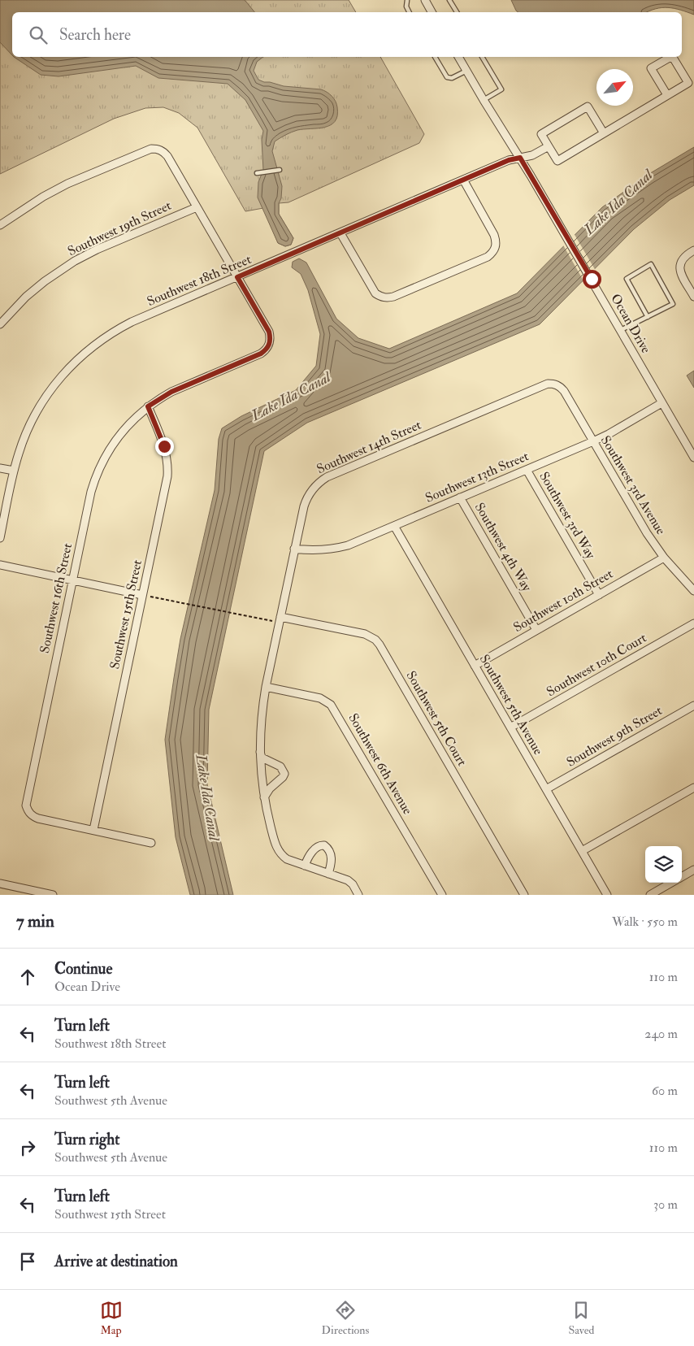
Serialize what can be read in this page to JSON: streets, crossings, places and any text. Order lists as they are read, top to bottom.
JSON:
{
  "streets": {
    "street": [
      "Southwest 19th Street",
      "Southwest 18th Street",
      "Ocean Drive",
      "Southwest 14th Street",
      "Southwest 13th Street",
      "Southwest 3rd Avenue",
      "Southwest 3rd Way",
      "Southwest 4th Way",
      "Southwest 16th Street",
      "Southwest 10th Street",
      "Southwest 15th Street",
      "Southwest 10th Court",
      "Southwest 5th Avenue",
      "Southwest 5th Court",
      "Southwest 9th Street",
      "Southwest 6th Avenue"
    ]
  },
  "crossings": [
    ["Southwest 18th Street", "Ocean Drive"],
    ["Ocean Drive", "Southwest 13th Street"],
    ["Southwest 14th Street", "Southwest 13th Street"],
    ["Southwest 14th Street", "Southwest 3rd Avenue"],
    ["Southwest 14th Street", "Southwest 5th Court"],
    ["Southwest 14th Street", "Southwest 6th Avenue"],
    ["Southwest 13th Street", "Southwest 3rd Avenue"],
    ["Southwest 13th Street", "Southwest 3rd Way"],
    ["Southwest 13th Street", "Southwest 4th Way"],
    ["Southwest 13th Street", "Southwest 5th Avenue"],
    ["Southwest 3rd Avenue", "Southwest 10th Street"],
    ["Southwest 3rd Way", "Southwest 10th Street"],
    ["Southwest 4th Way", "Southwest 10th Street"],
    ["Southwest 16th Street", "Southwest 15th Street"],
    ["Southwest 10th Street", "Southwest 5th Avenue"],
    ["Southwest 10th Court", "Southwest 5th Avenue"],
    ["Southwest 5th Avenue", "Southwest 9th Street"]
  ],
  "water": ["Lake Ida Canal"],
  "north": "top right",
  "page": {
    "search": "Search here",
    "heading": ["7 min", "Walk · 550 m"],
    "list": [
      ["Continue", "Ocean Drive", "110 m"],
      ["Turn left", "Southwest 18th Street", "240 m"],
      ["Turn left", "Southwest 5th Avenue", "60 m"],
      ["Turn right", "Southwest 5th Avenue", "110 m"],
      ["Turn left", "Southwest 15th Street", "30 m"],
      "Arrive at destination"
    ],
    "nav": ["Map", "Directions", "Saved"]
  }
}
